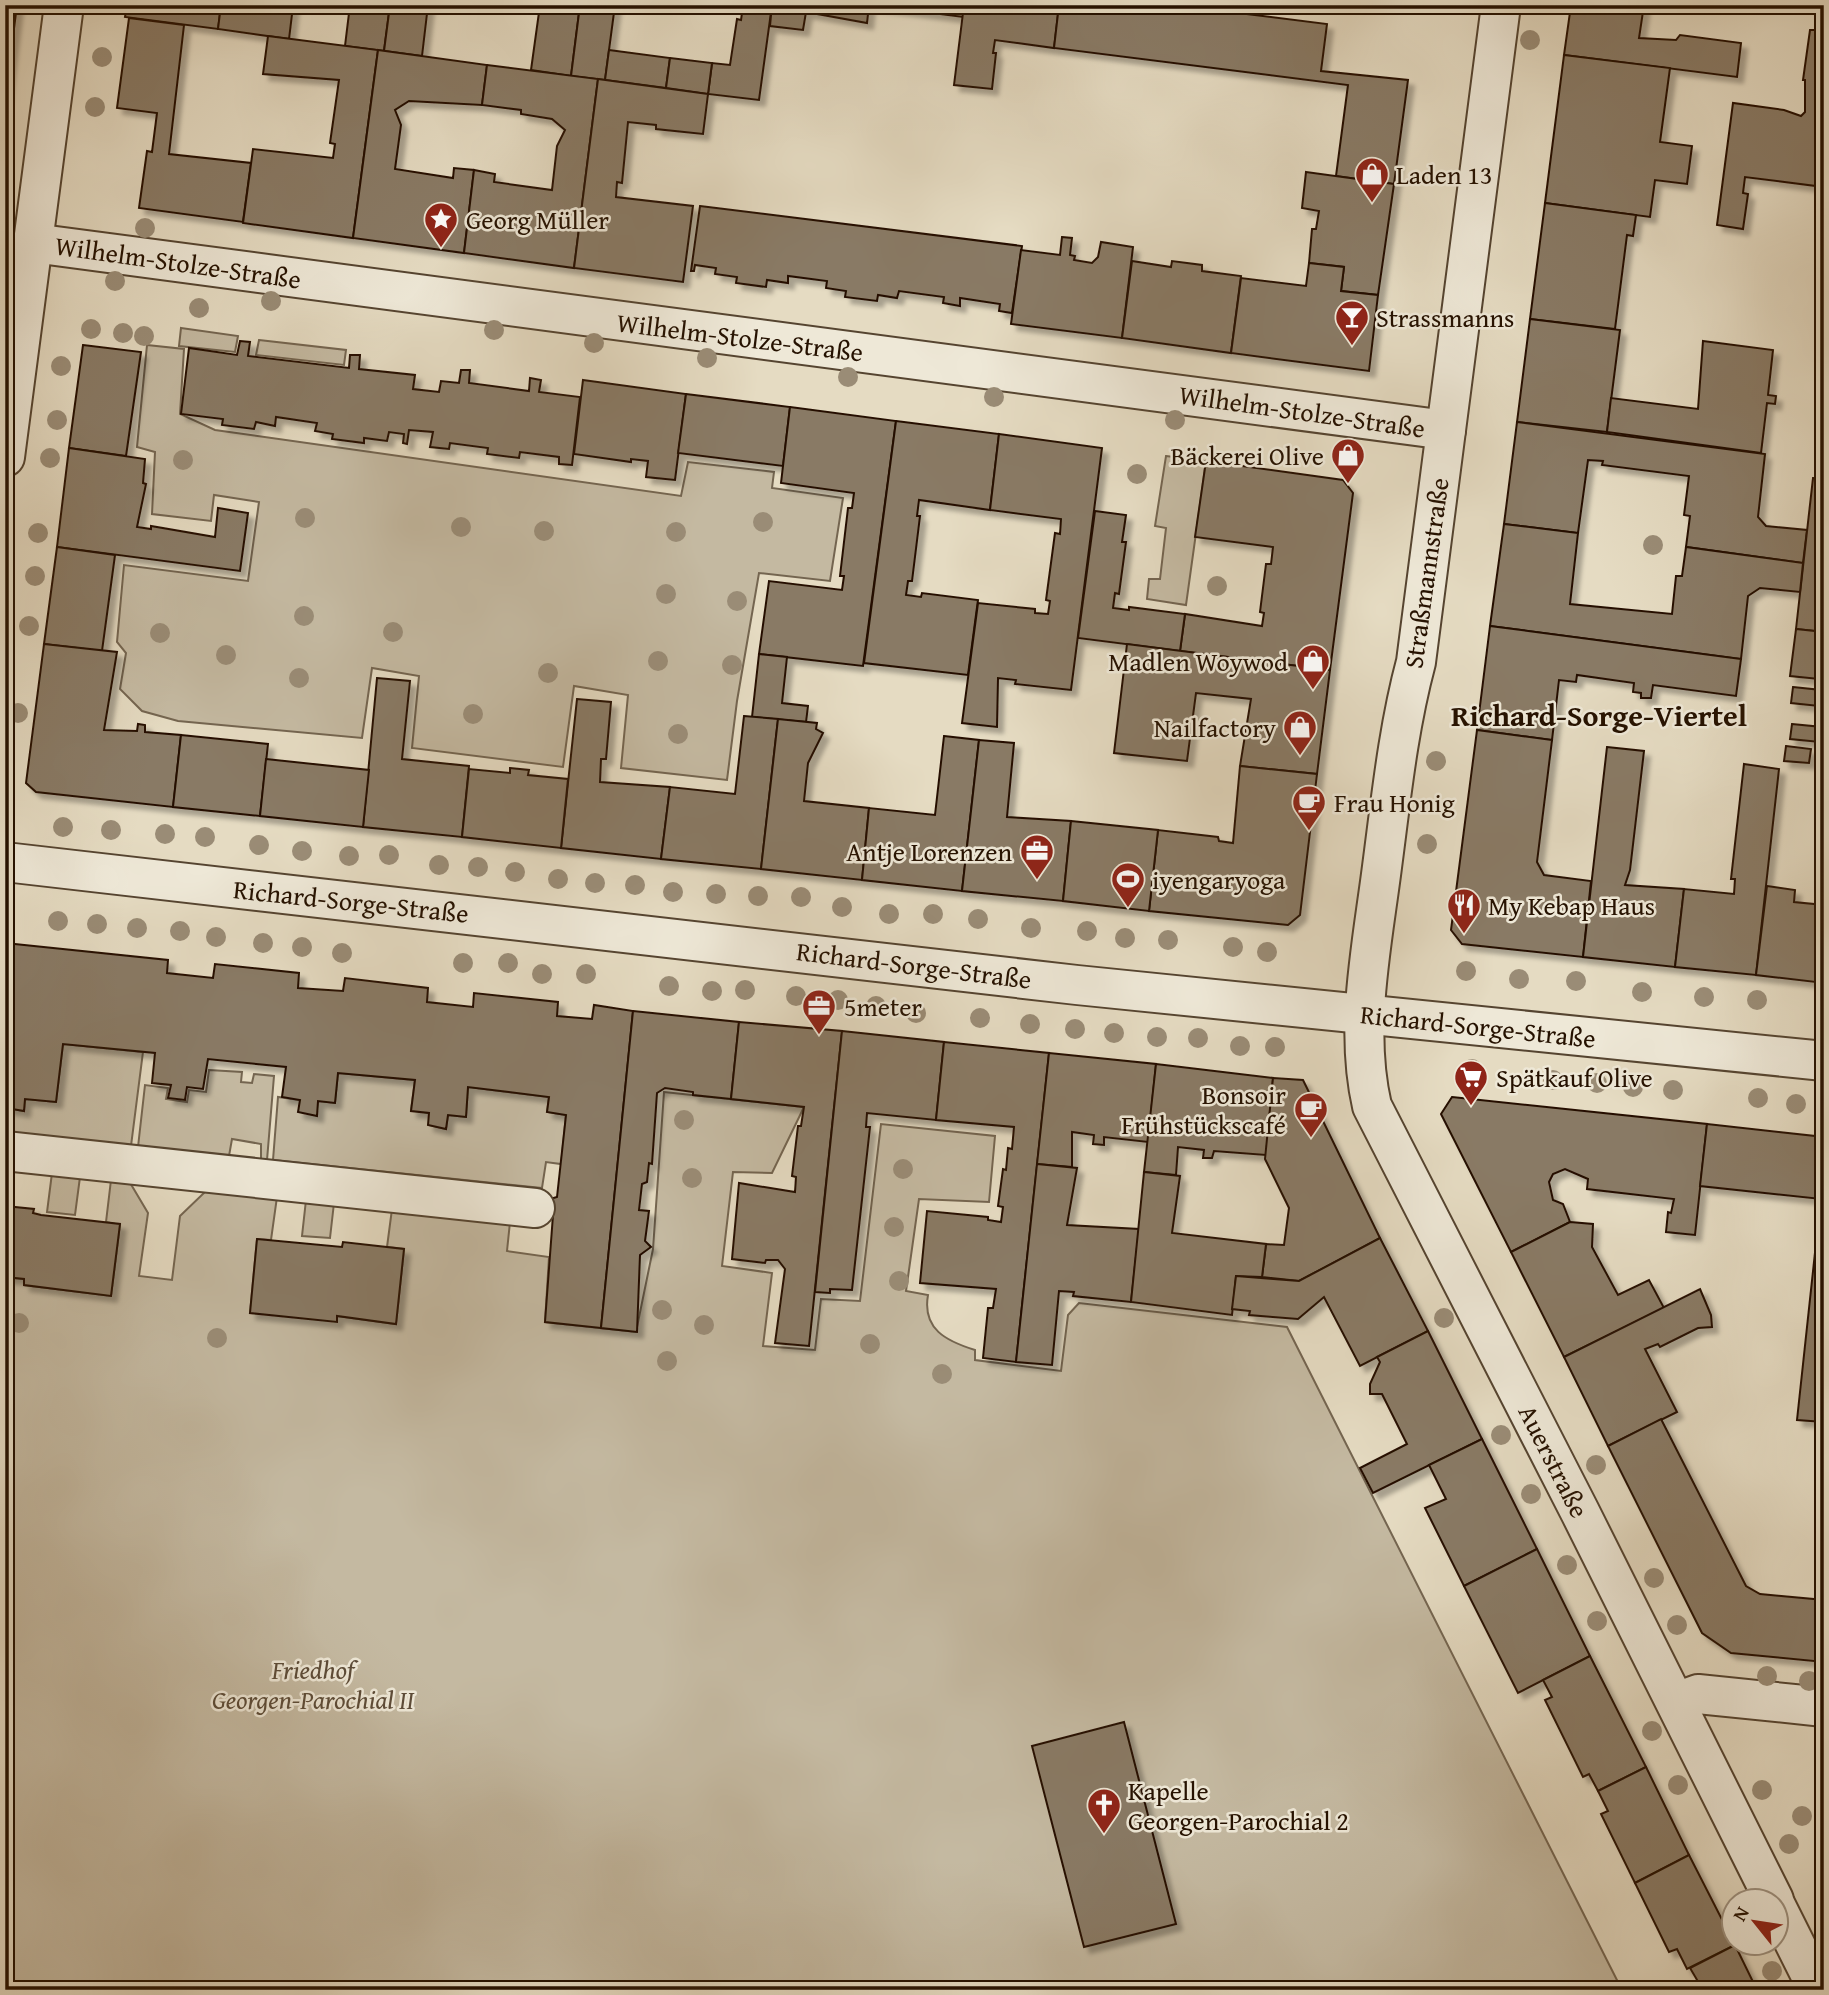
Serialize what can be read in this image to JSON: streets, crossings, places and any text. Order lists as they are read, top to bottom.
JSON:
{
  "streets": {
    "street": [
      "Wilhelm-Stolze-Straße",
      "Straßmannstraße",
      "Richard-Sorge-Straße",
      "Auerstraße"
    ]
  },
  "crossings": [
    ["Wilhelm-Stolze-Straße", "Straßmannstraße"],
    ["Straßmannstraße", "Richard-Sorge-Straße"],
    ["Straßmannstraße", "Auerstraße"],
    ["Richard-Sorge-Straße", "Auerstraße"]
  ],
  "districts": ["Richard-Sorge-Viertel"],
  "parks": ["Friedhof Georgen-Parochial II"],
  "places": {
    "shop": [
      "Laden 13",
      "Bäckerei Olive",
      "Madlen Woywod",
      "Nailfactory"
    ],
    "place": ["Georg Müller"],
    "bar": ["Strassmanns"],
    "cafe": ["Frau Honig", "Bonsoir Frühstückscafé"],
    "office": ["Antje Lorenzen", "5meter"],
    "sports": ["iyengaryoga"],
    "restaurant": ["My Kebap Haus"],
    "supermarket": ["Spätkauf Olive"],
    "church": ["Kapelle Georgen-Parochial 2"]
  },
  "north": "top left"
}
